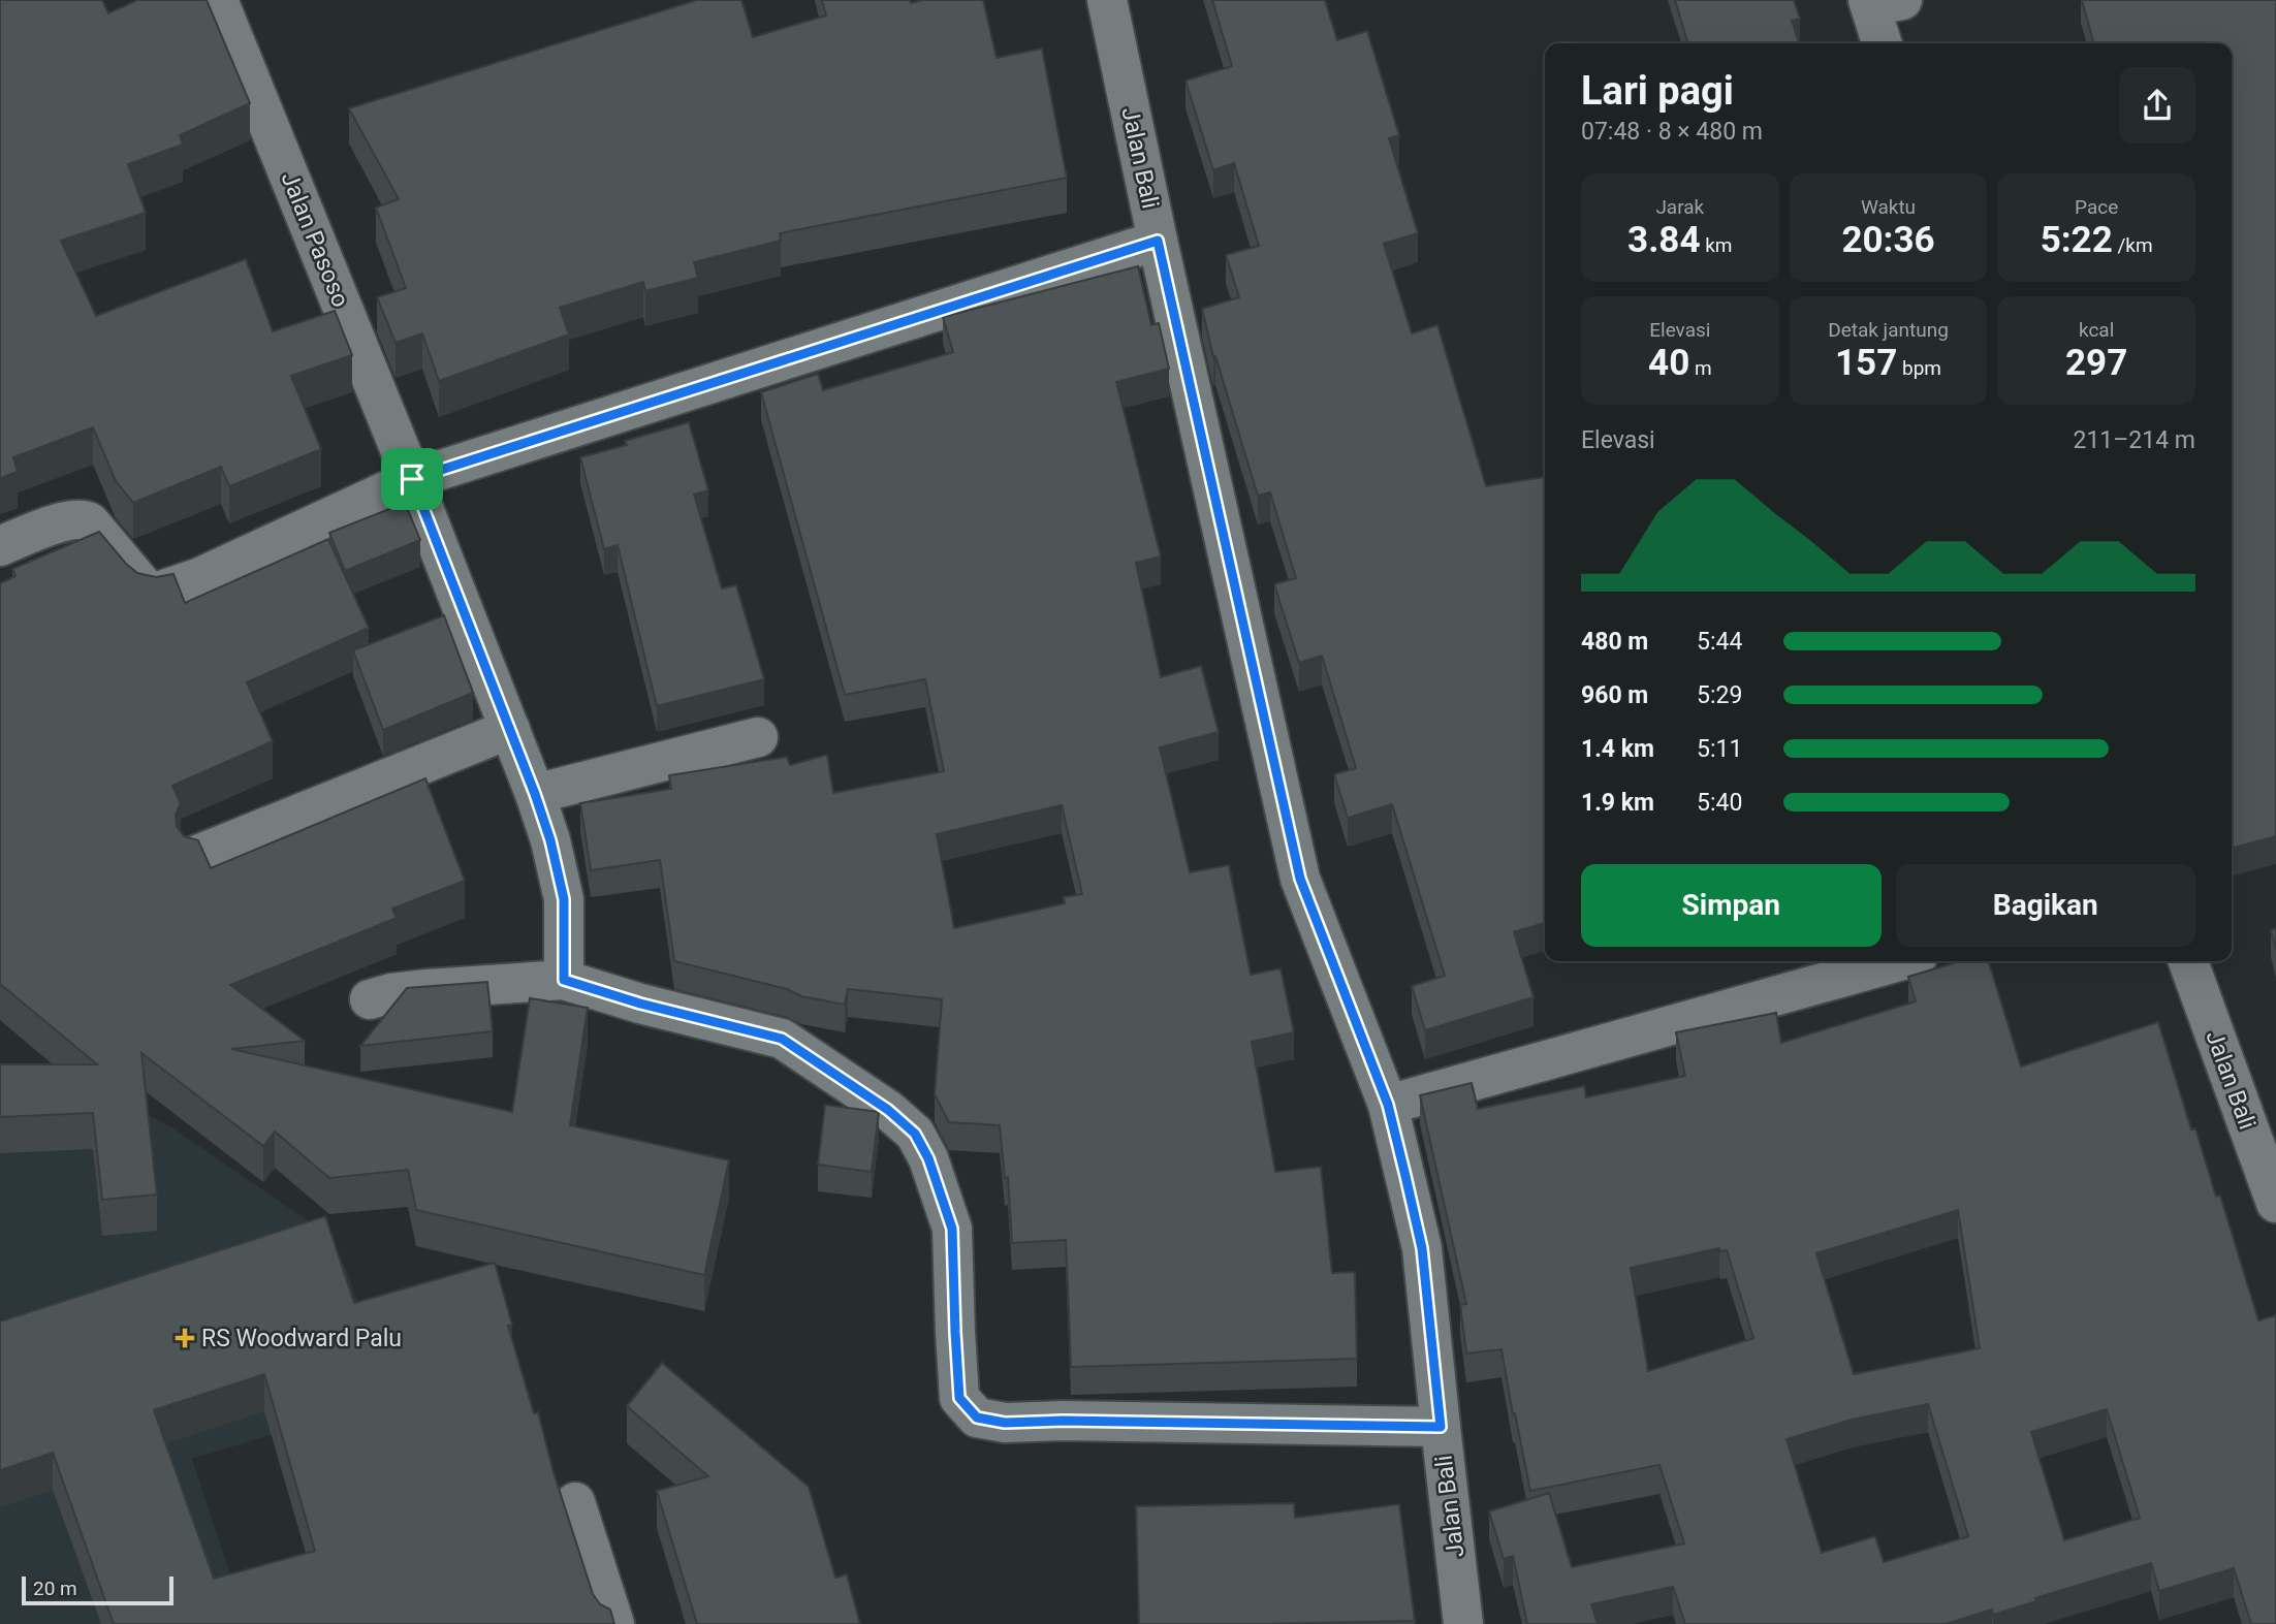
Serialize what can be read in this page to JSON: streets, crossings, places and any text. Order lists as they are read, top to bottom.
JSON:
{
  "streets": {
    "street": ["Jalan Bali", "Jalan Pasoso"]
  },
  "places": {
    "health": ["RS Woodward Palu"]
  },
  "scale_bar": "20 m",
  "page": {
    "heading": ["Lari pagi", "07:48 · 8 × 480 m"],
    "stats": [
      ["Jarak", "3.84 km"],
      ["Waktu", "20:36"],
      ["Pace", "5:22 /km"],
      ["Elevasi", "40 m"],
      ["Detak jantung", "157 bpm"],
      ["kcal", "297"]
    ],
    "chart": ["Elevasi", "211–214 m"],
    "list": [
      {
        "name": "480 m",
        "note": "5:44"
      },
      {
        "name": "960 m",
        "note": "5:29"
      },
      {
        "name": "1.4 km",
        "note": "5:11"
      },
      {
        "name": "1.9 km",
        "note": "5:40"
      }
    ],
    "buttons": ["Simpan", "Bagikan"],
    "scale": "20 m"
  }
}
